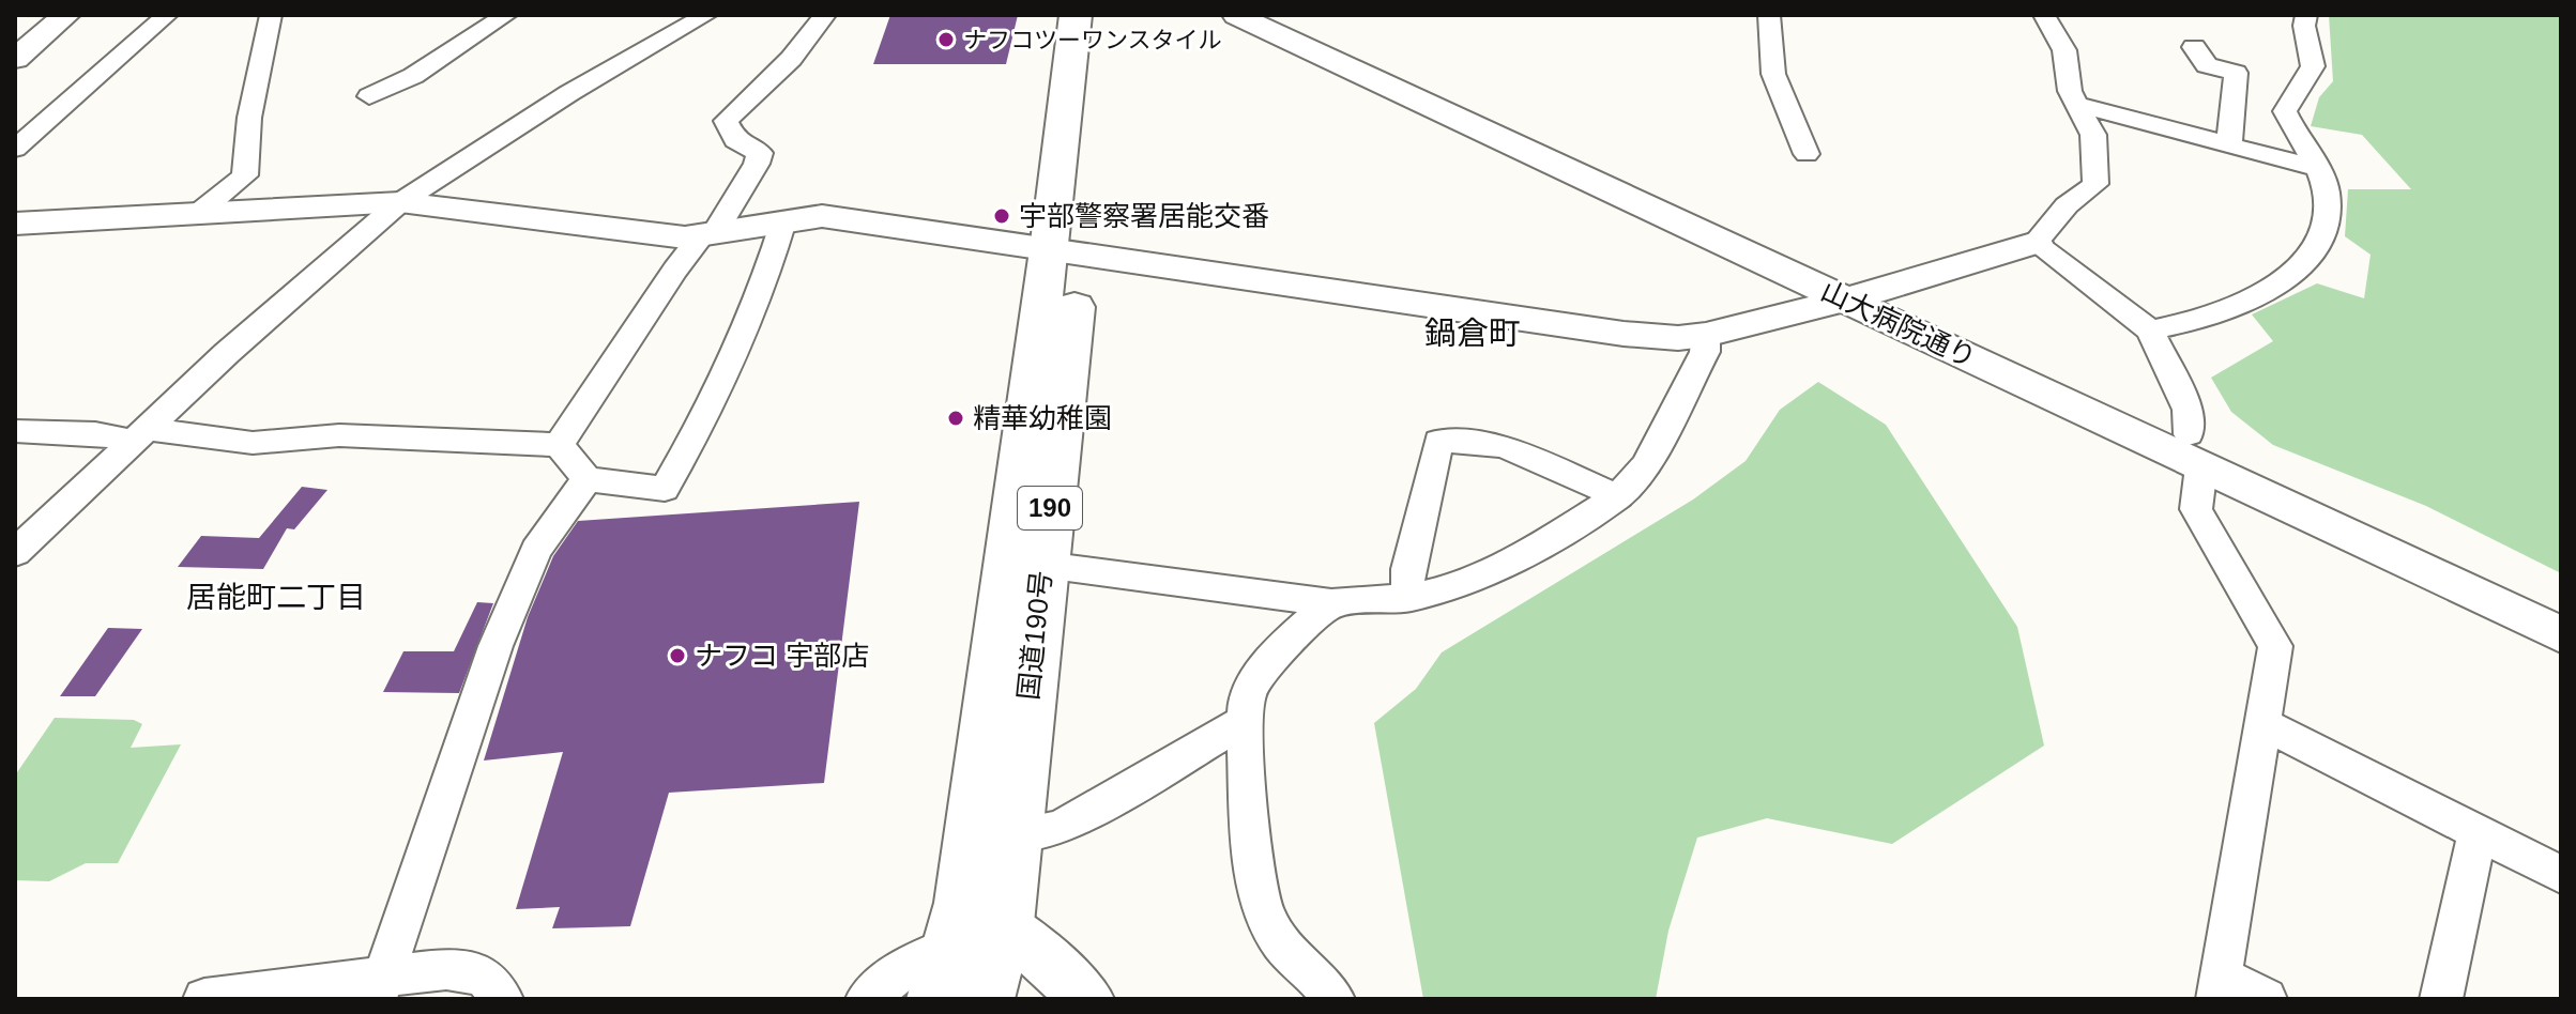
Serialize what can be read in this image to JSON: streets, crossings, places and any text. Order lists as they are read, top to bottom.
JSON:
{
  "streets": {
    "highway": ["190", "国道190号"],
    "street": ["山大病院通り"]
  },
  "districts": ["鍋倉町", "居能町二丁目"],
  "places": [
    "ナフコツーワンスタイル",
    "宇部警察署居能交番",
    "精華幼稚園",
    "ナフコ 宇部店"
  ]
}
